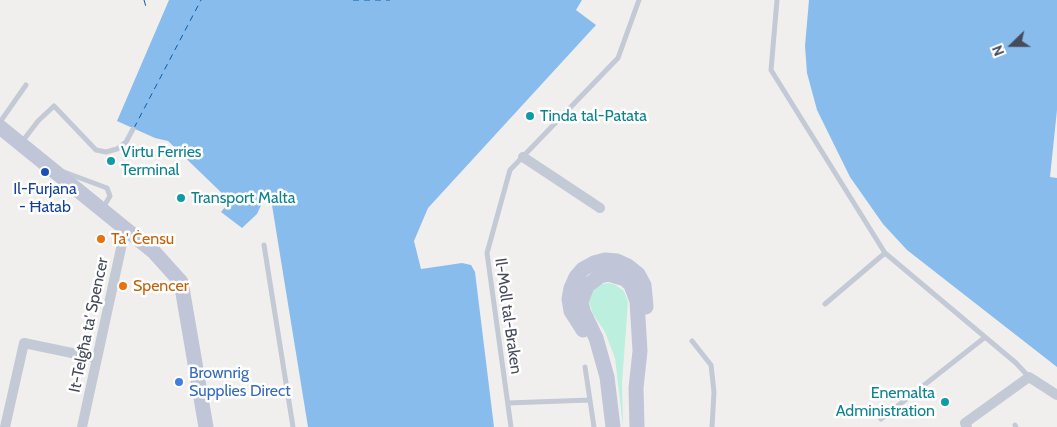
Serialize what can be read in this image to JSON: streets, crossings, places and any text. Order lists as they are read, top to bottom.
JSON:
{
  "streets": {
    "street": ["It-Telgħa ta' Spencer"],
    "lane": ["Il-Moll tal-Braken"]
  },
  "places": [
    "Tinda tal-Patata",
    "Virtu Ferries Terminal",
    "Il-Furjana - Ħatab",
    "Transport Malta",
    "Ta' Ċensu",
    "Spencer",
    "Brownrig Supplies Direct",
    "Enemalta Administration"
  ],
  "north": "left"
}
